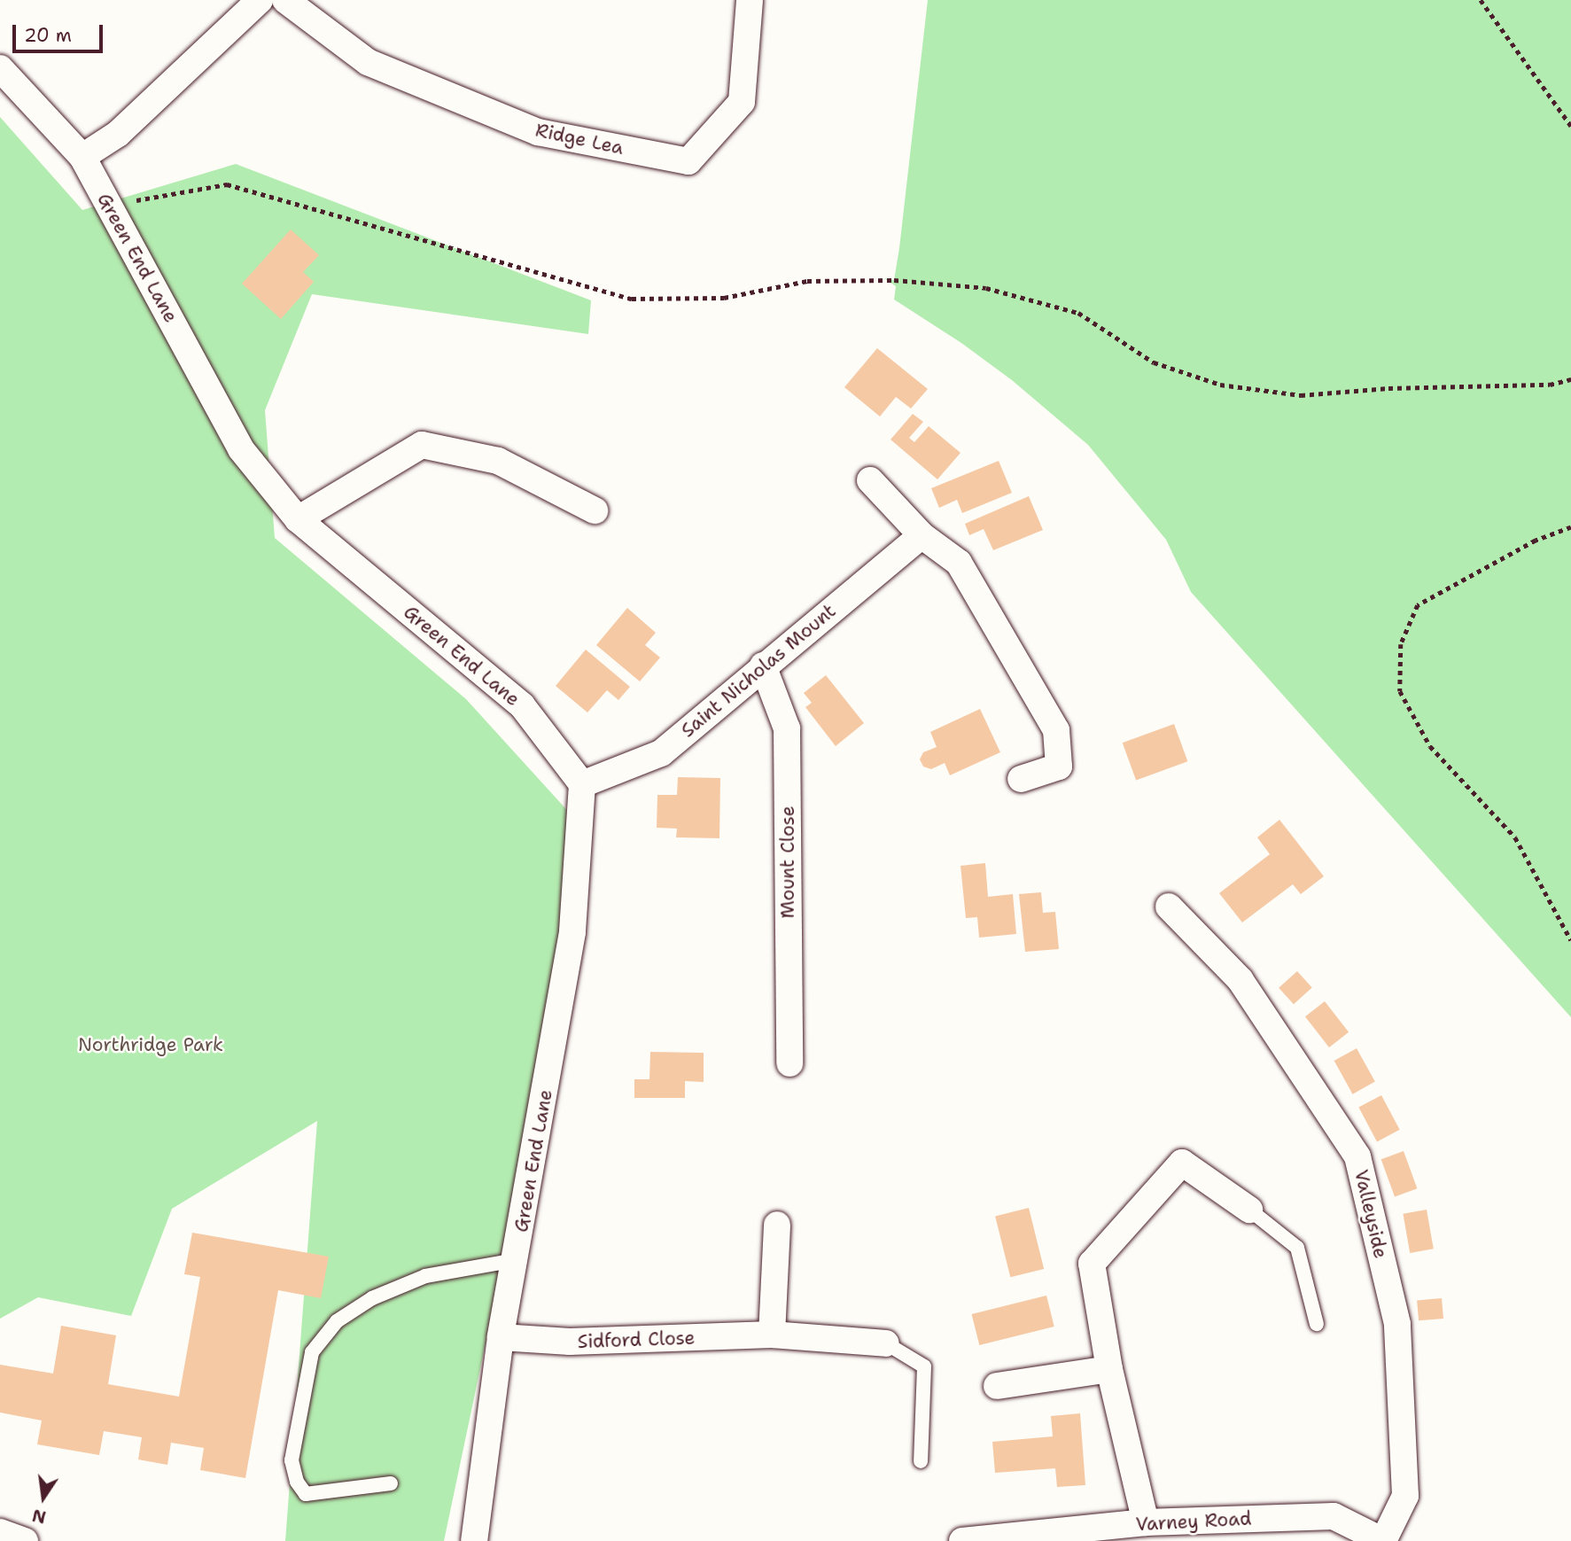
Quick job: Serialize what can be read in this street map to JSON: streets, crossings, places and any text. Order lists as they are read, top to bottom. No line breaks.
{"streets":{"street":["Ridge Lea","Green End Lane","Saint Nicholas Mount","Mount Close","Valleyside","Sidford Close","Varney Road"]},"crossings":[["Green End Lane","Saint Nicholas Mount"],["Green End Lane","Sidford Close"],["Saint Nicholas Mount","Mount Close"],["Valleyside","Varney Road"]],"parks":["Northridge Park"],"scale_bar":"20 m","north":"bottom"}
